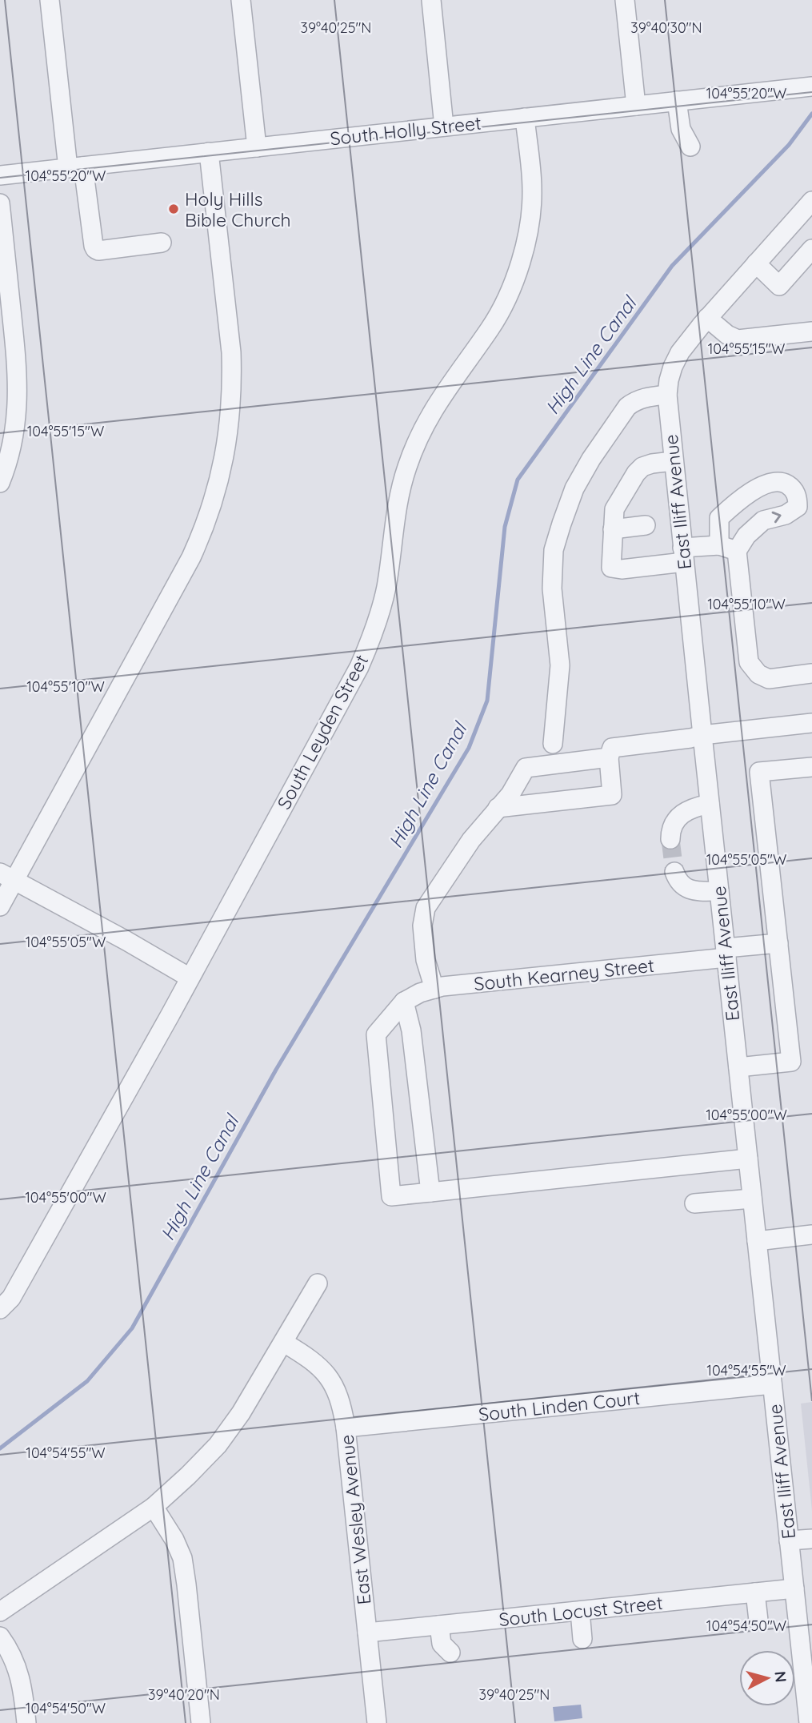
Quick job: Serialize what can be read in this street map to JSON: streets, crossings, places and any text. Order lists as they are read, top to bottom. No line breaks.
{"streets":{"street":["South Holly Street","East Iliff Avenue","South Leyden Street","South Kearney Street","South Linden Court","East Wesley Avenue","South Locust Street"]},"crossings":[["South Holly Street","South Leyden Street"],["East Iliff Avenue","South Kearney Street"],["East Iliff Avenue","South Linden Court"],["East Iliff Avenue","South Locust Street"],["South Linden Court","East Wesley Avenue"],["East Wesley Avenue","South Locust Street"]],"water":["High Line Canal"],"places":["Holy Hills Bible Church"],"north":"right","coordinates":["39°40'25\"N","39°40'30\"N","104°55'20\"W","104°55'15\"W","104°55'10\"W","104°55'05\"W","104°55'00\"W","104°54'55\"W","104°54'50\"W","39°40'20\"N"]}
